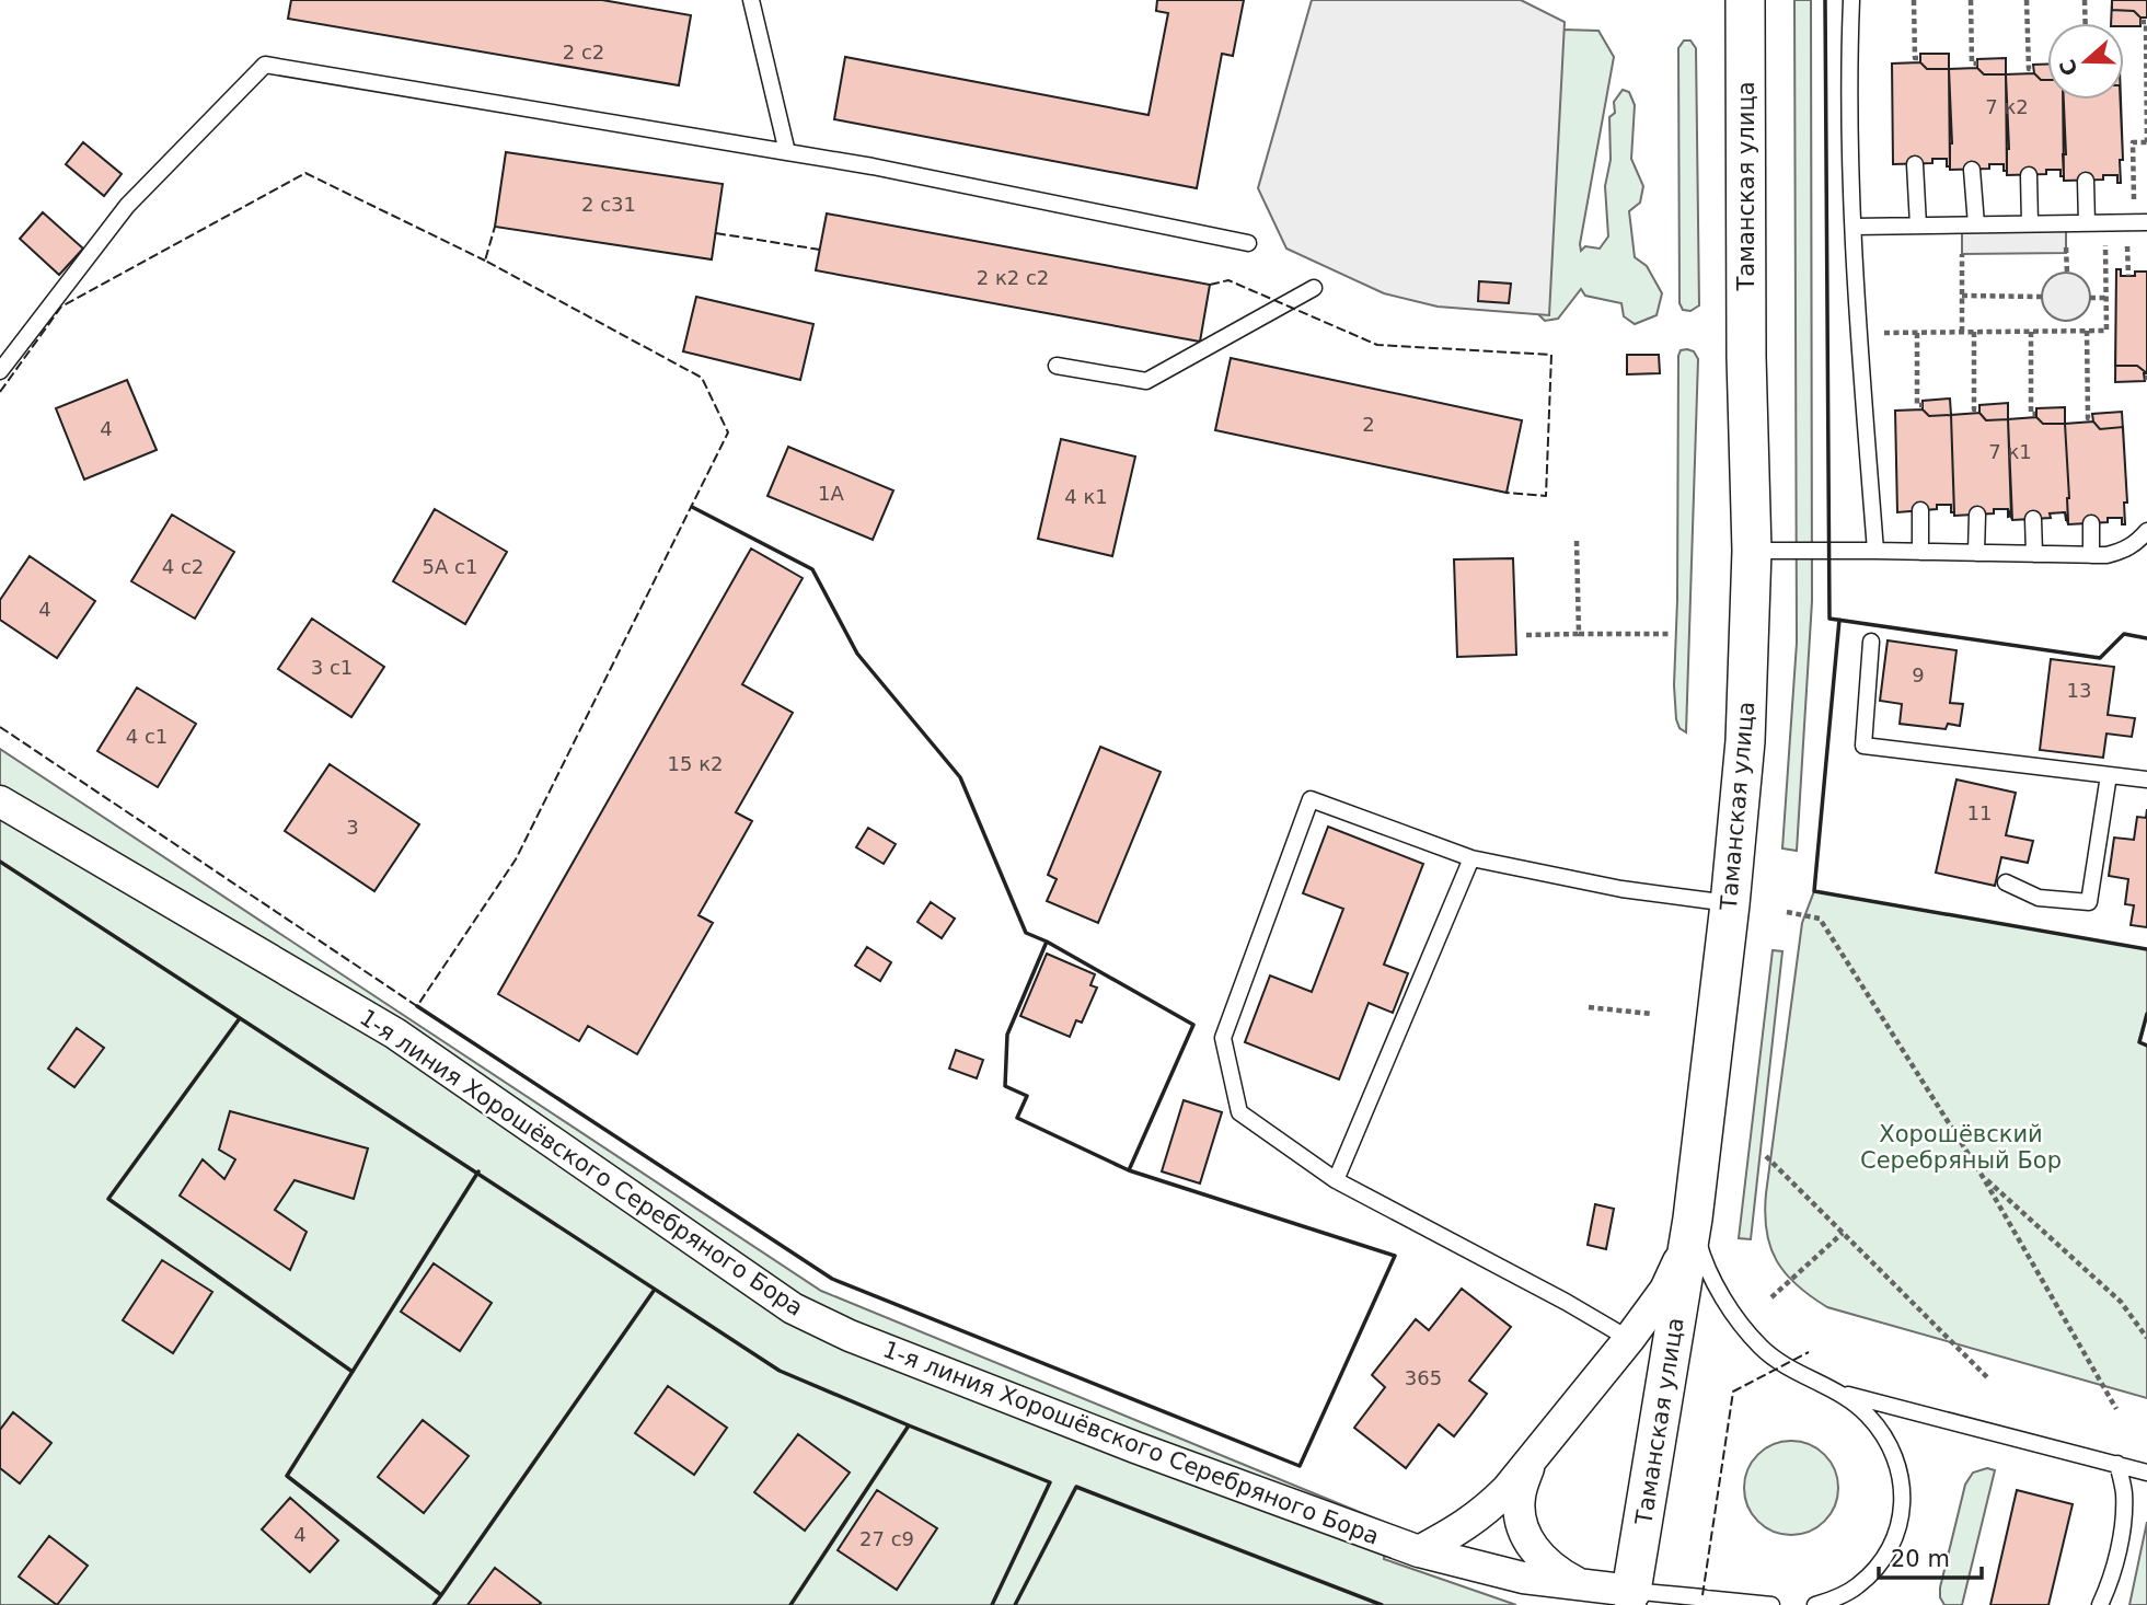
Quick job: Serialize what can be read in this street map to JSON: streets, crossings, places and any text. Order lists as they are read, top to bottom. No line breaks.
{"streets":{"street":["Таманская улица","1-я линия Хорошёвского Серебряного Бора"]},"crossings":[["Таманская улица","1-я линия Хорошёвского Серебряного Бора"]],"parks":["Хорошёвский Серебряный Бор"],"house_numbers":["2 с2","7 к2","2 с31","2 к2 с2","2","4","7 к1","1А","4 к1","4 с2","5А с1","4","3 с1","9","13","4 с1","15 к2","11","3","365","4","27 с9"],"scale_bar":"20 m","north":"left"}
